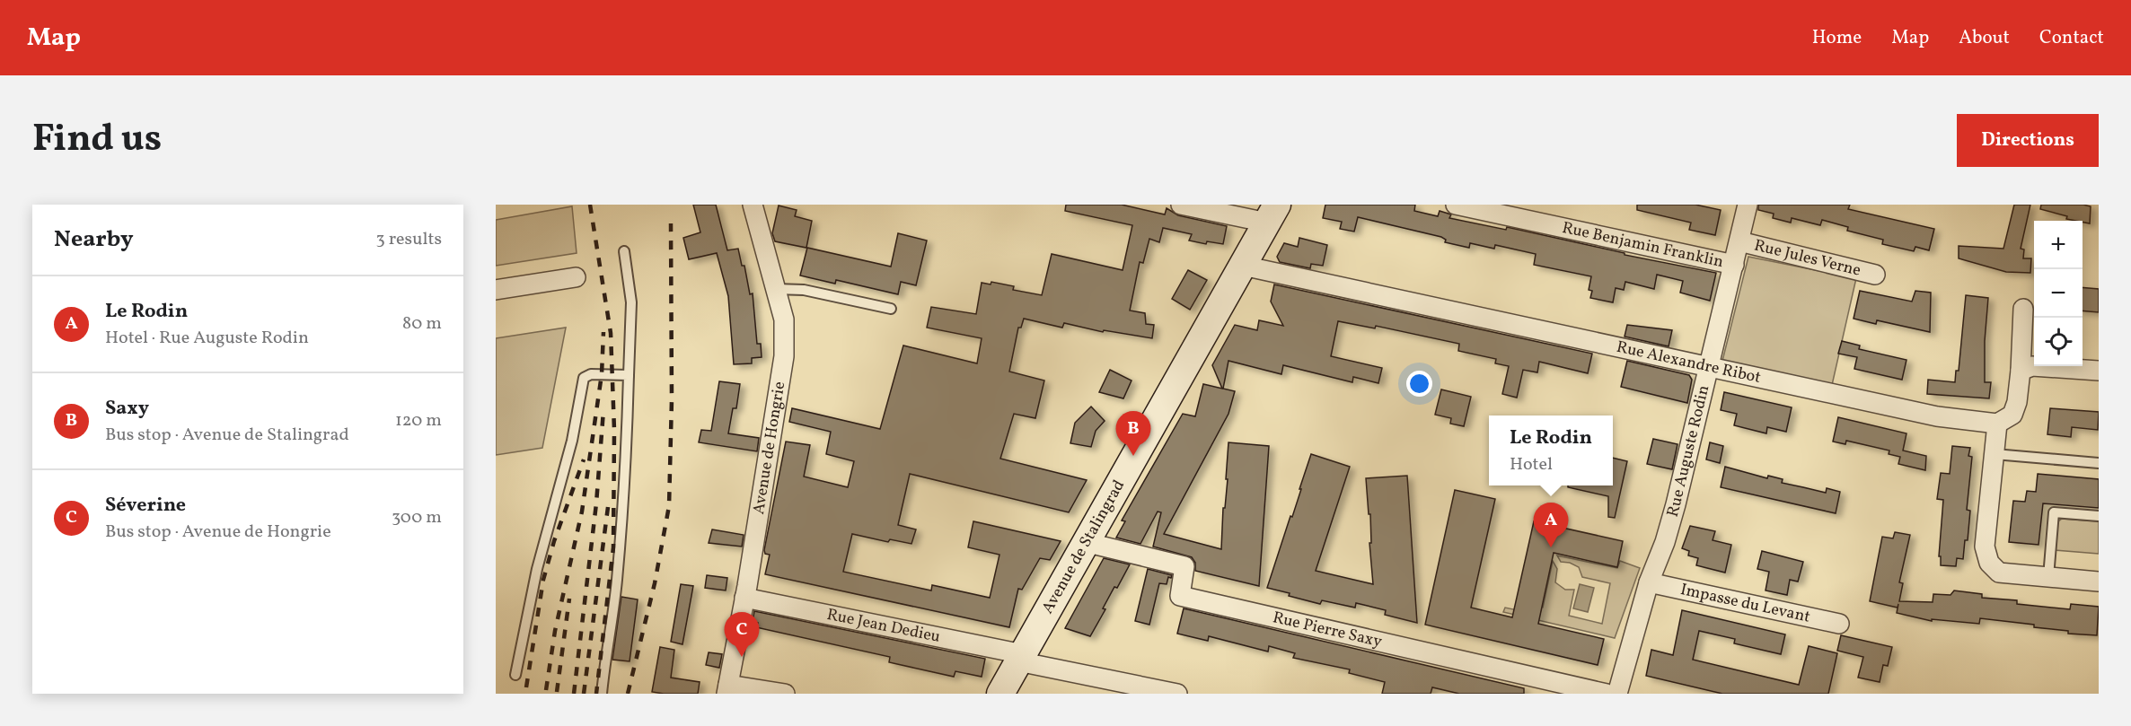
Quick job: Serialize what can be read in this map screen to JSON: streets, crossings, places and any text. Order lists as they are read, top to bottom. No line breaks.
{"streets":{"main road":["Avenue de Stalingrad"],"street":["Rue Benjamin Franklin","Rue Jules Verne","Rue Alexandre Ribot","Avenue de Hongrie","Rue Auguste Rodin","Impasse du Levant","Rue Jean Dedieu","Rue Pierre Saxy"]},"crossings":[["Rue Benjamin Franklin","Rue Auguste Rodin"],["Rue Jules Verne","Rue Auguste Rodin"],["Rue Alexandre Ribot","Rue Auguste Rodin"],["Rue Alexandre Ribot","Avenue de Stalingrad"],["Avenue de Hongrie","Rue Jean Dedieu"],["Rue Auguste Rodin","Impasse du Levant"],["Avenue de Stalingrad","Rue Jean Dedieu"],["Avenue de Stalingrad","Rue Pierre Saxy"]],"page":{"header":"Map","nav":["Home","Map","About","Contact"],"title":"Find us","buttons":"Directions","heading":["Nearby","3 results"],"map_buttons":["+","−"],"list":[{"mark":"A","name":"Le Rodin","note":"Hotel · Rue Auguste Rodin","value":"80 m"},{"mark":"B","name":"Saxy","note":"Bus stop · Avenue de Stalingrad","value":"120 m"},{"mark":"C","name":"Séverine","note":"Bus stop · Avenue de Hongrie","value":"300 m"}],"pins":["B","A","C"],"popup":["Le Rodin","Hotel"]}}
